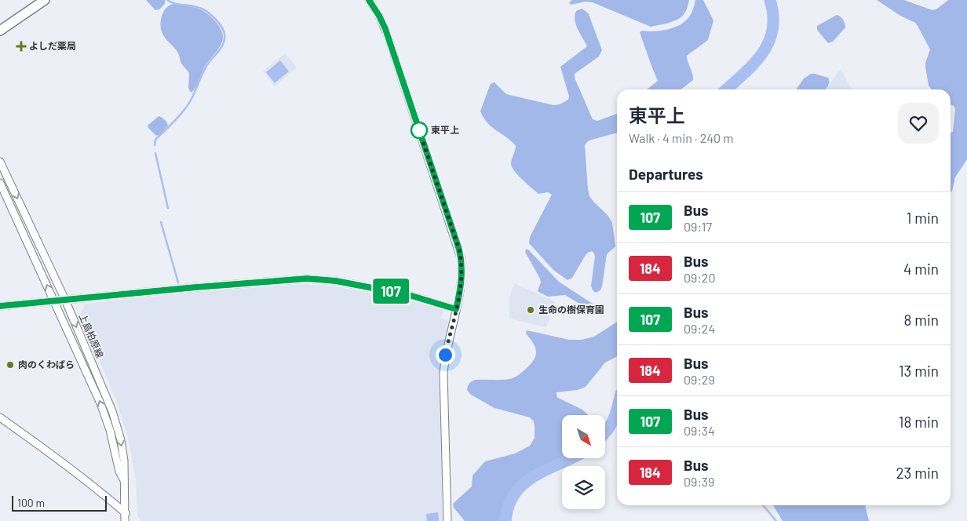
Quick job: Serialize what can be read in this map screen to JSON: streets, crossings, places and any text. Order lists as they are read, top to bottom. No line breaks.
{"streets":{"street":["上島柏原線"]},"places":{"health":["よしだ薬局"],"other":["東平上","生命の樹保育園","肉のくわばら"]},"lines":["bus line 107"],"scale_bar":"100 m","north":"bottom right","page":{"on_map":"107","heading":[["東平上","Walk · 4 min · 240 m"],"Departures"],"list":[{"mark":"107","name":"Bus","note":"09:17","value":"1 min"},{"mark":"184","name":"Bus","note":"09:20","value":"4 min"},{"mark":"107","name":"Bus","note":"09:24","value":"8 min"},{"mark":"184","name":"Bus","note":"09:29","value":"13 min"},{"mark":"107","name":"Bus","note":"09:34","value":"18 min"},{"mark":"184","name":"Bus","note":"09:39","value":"23 min"}],"scale":"100 m"}}
